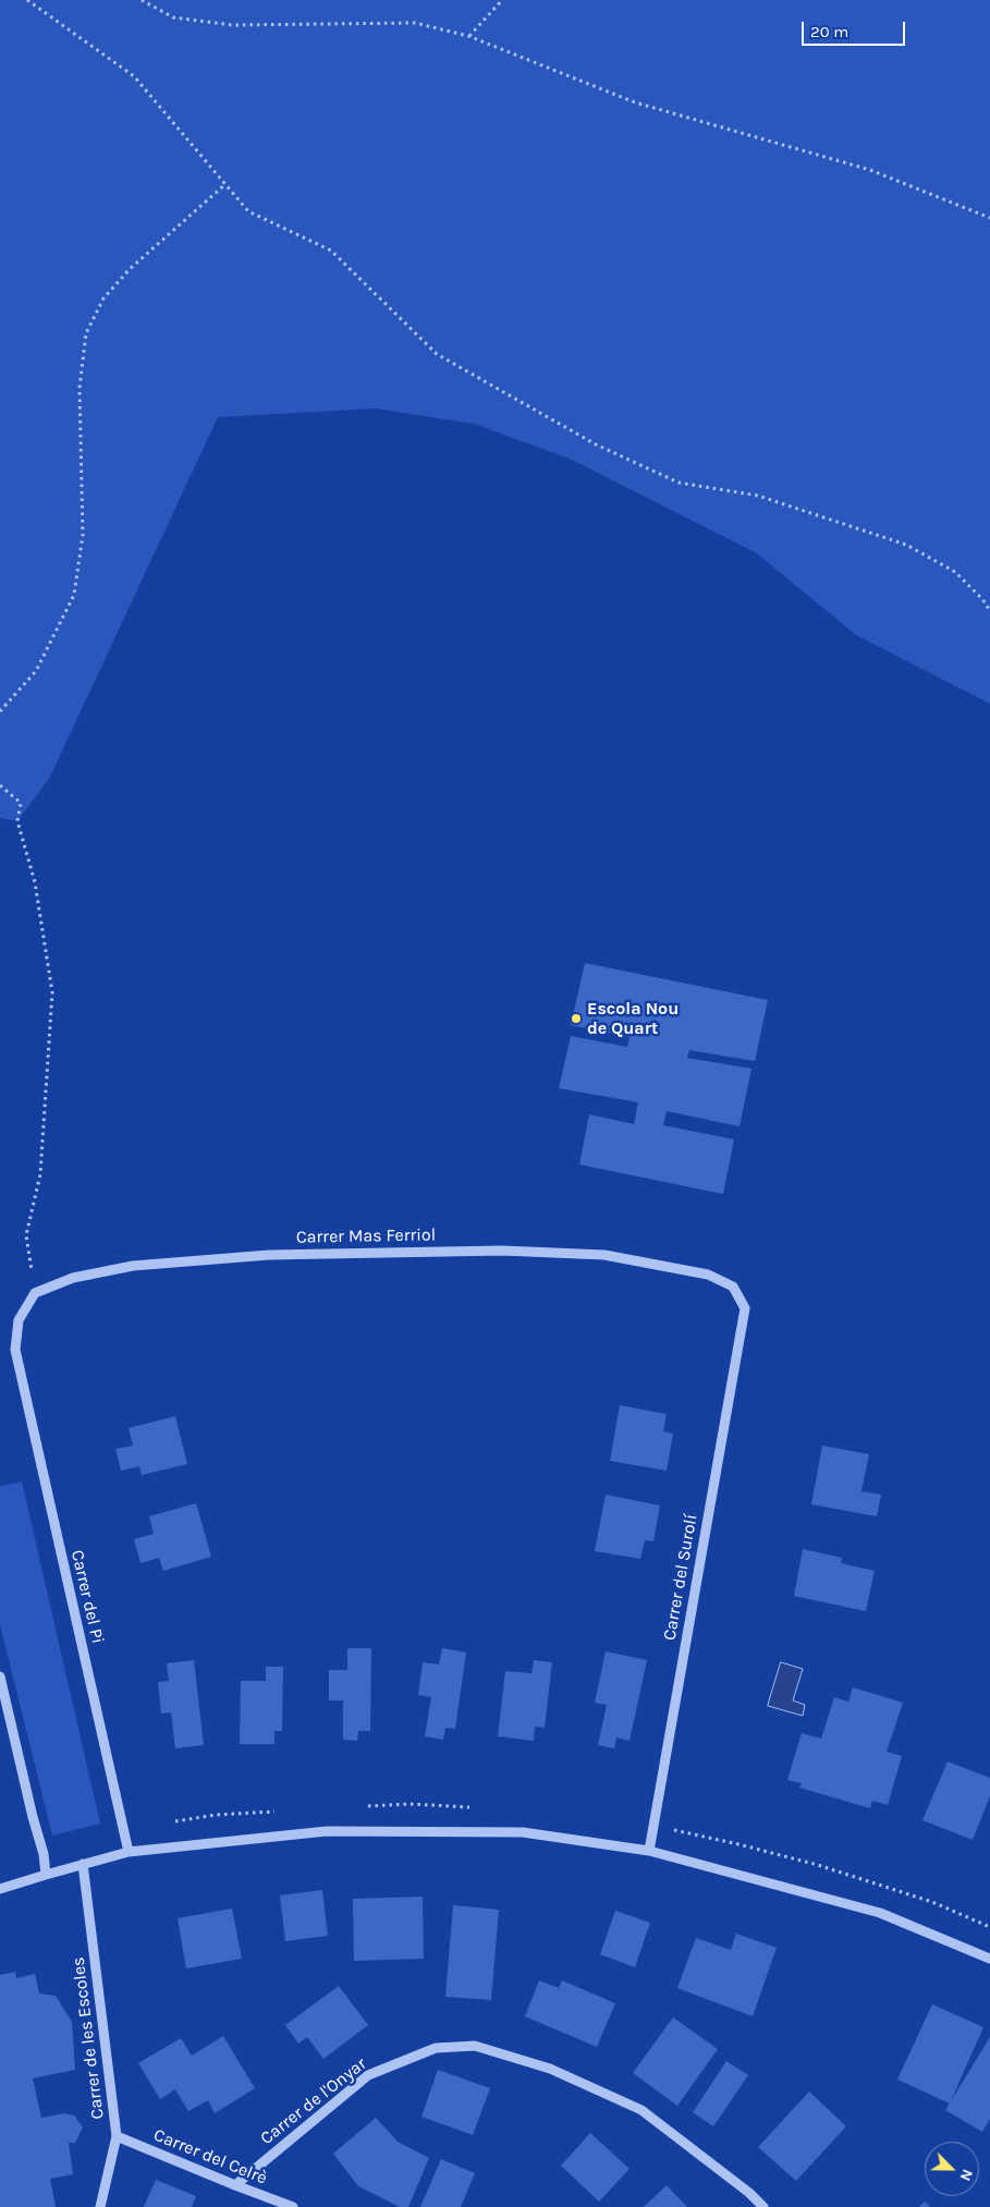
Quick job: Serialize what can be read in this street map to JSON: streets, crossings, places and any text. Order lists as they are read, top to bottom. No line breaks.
{"streets":{"street":["Carrer Mas Ferriol","Carrer del Surolí","Carrer del Pi","Carrer de les Escoles","Carrer de l'Onyar","Carrer del Celrè"]},"crossings":[["Carrer Mas Ferriol","Carrer del Surolí"],["Carrer Mas Ferriol","Carrer del Pi"],["Carrer de les Escoles","Carrer del Celrè"],["Carrer de l'Onyar","Carrer del Celrè"]],"places":["Escola Nou de Quart"],"scale_bar":"20 m","north":"bottom right"}
